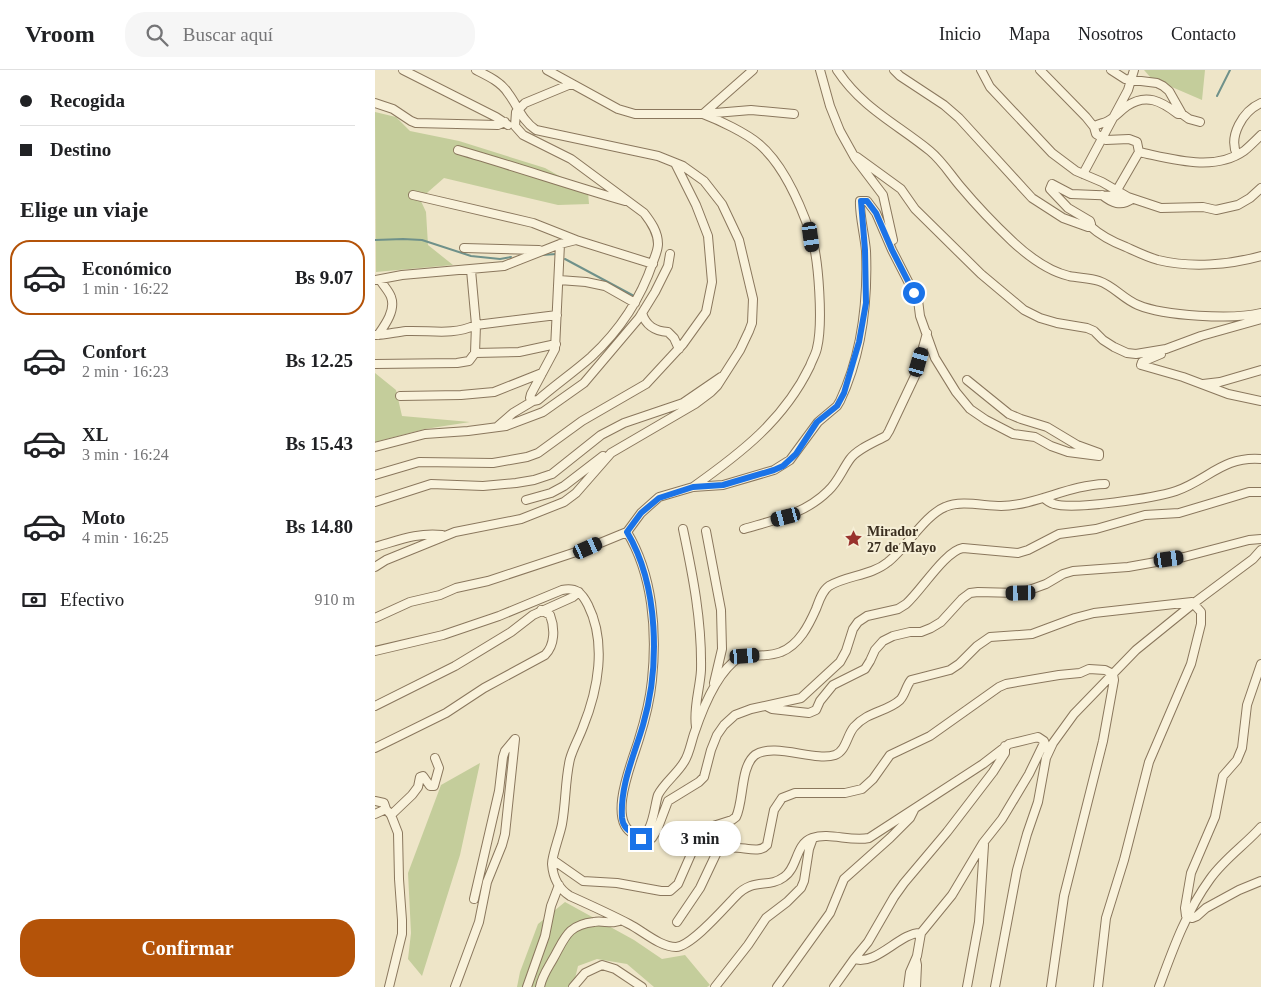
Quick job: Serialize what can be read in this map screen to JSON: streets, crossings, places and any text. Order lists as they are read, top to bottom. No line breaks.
{"places":{"place":["Mirador 27 de Mayo"]},"page":{"header":"Vroom","search":"Buscar aquí","nav":["Inicio","Mapa","Nosotros","Contacto"],"banner":["Recogida","Destino"],"heading":"Elige un viaje","list":[{"name":"Económico","note":"1 min · 16:22","value":"Bs 9.07"},{"name":"Confort","note":"2 min · 16:23","value":"Bs 12.25"},{"name":"XL","note":"3 min · 16:24","value":"Bs 15.43"},{"name":"Moto","note":"4 min · 16:25","value":"Bs 14.80"}],"pay":["Efectivo","910 m"],"bubble":"3 min","buttons":"Confirmar"}}
